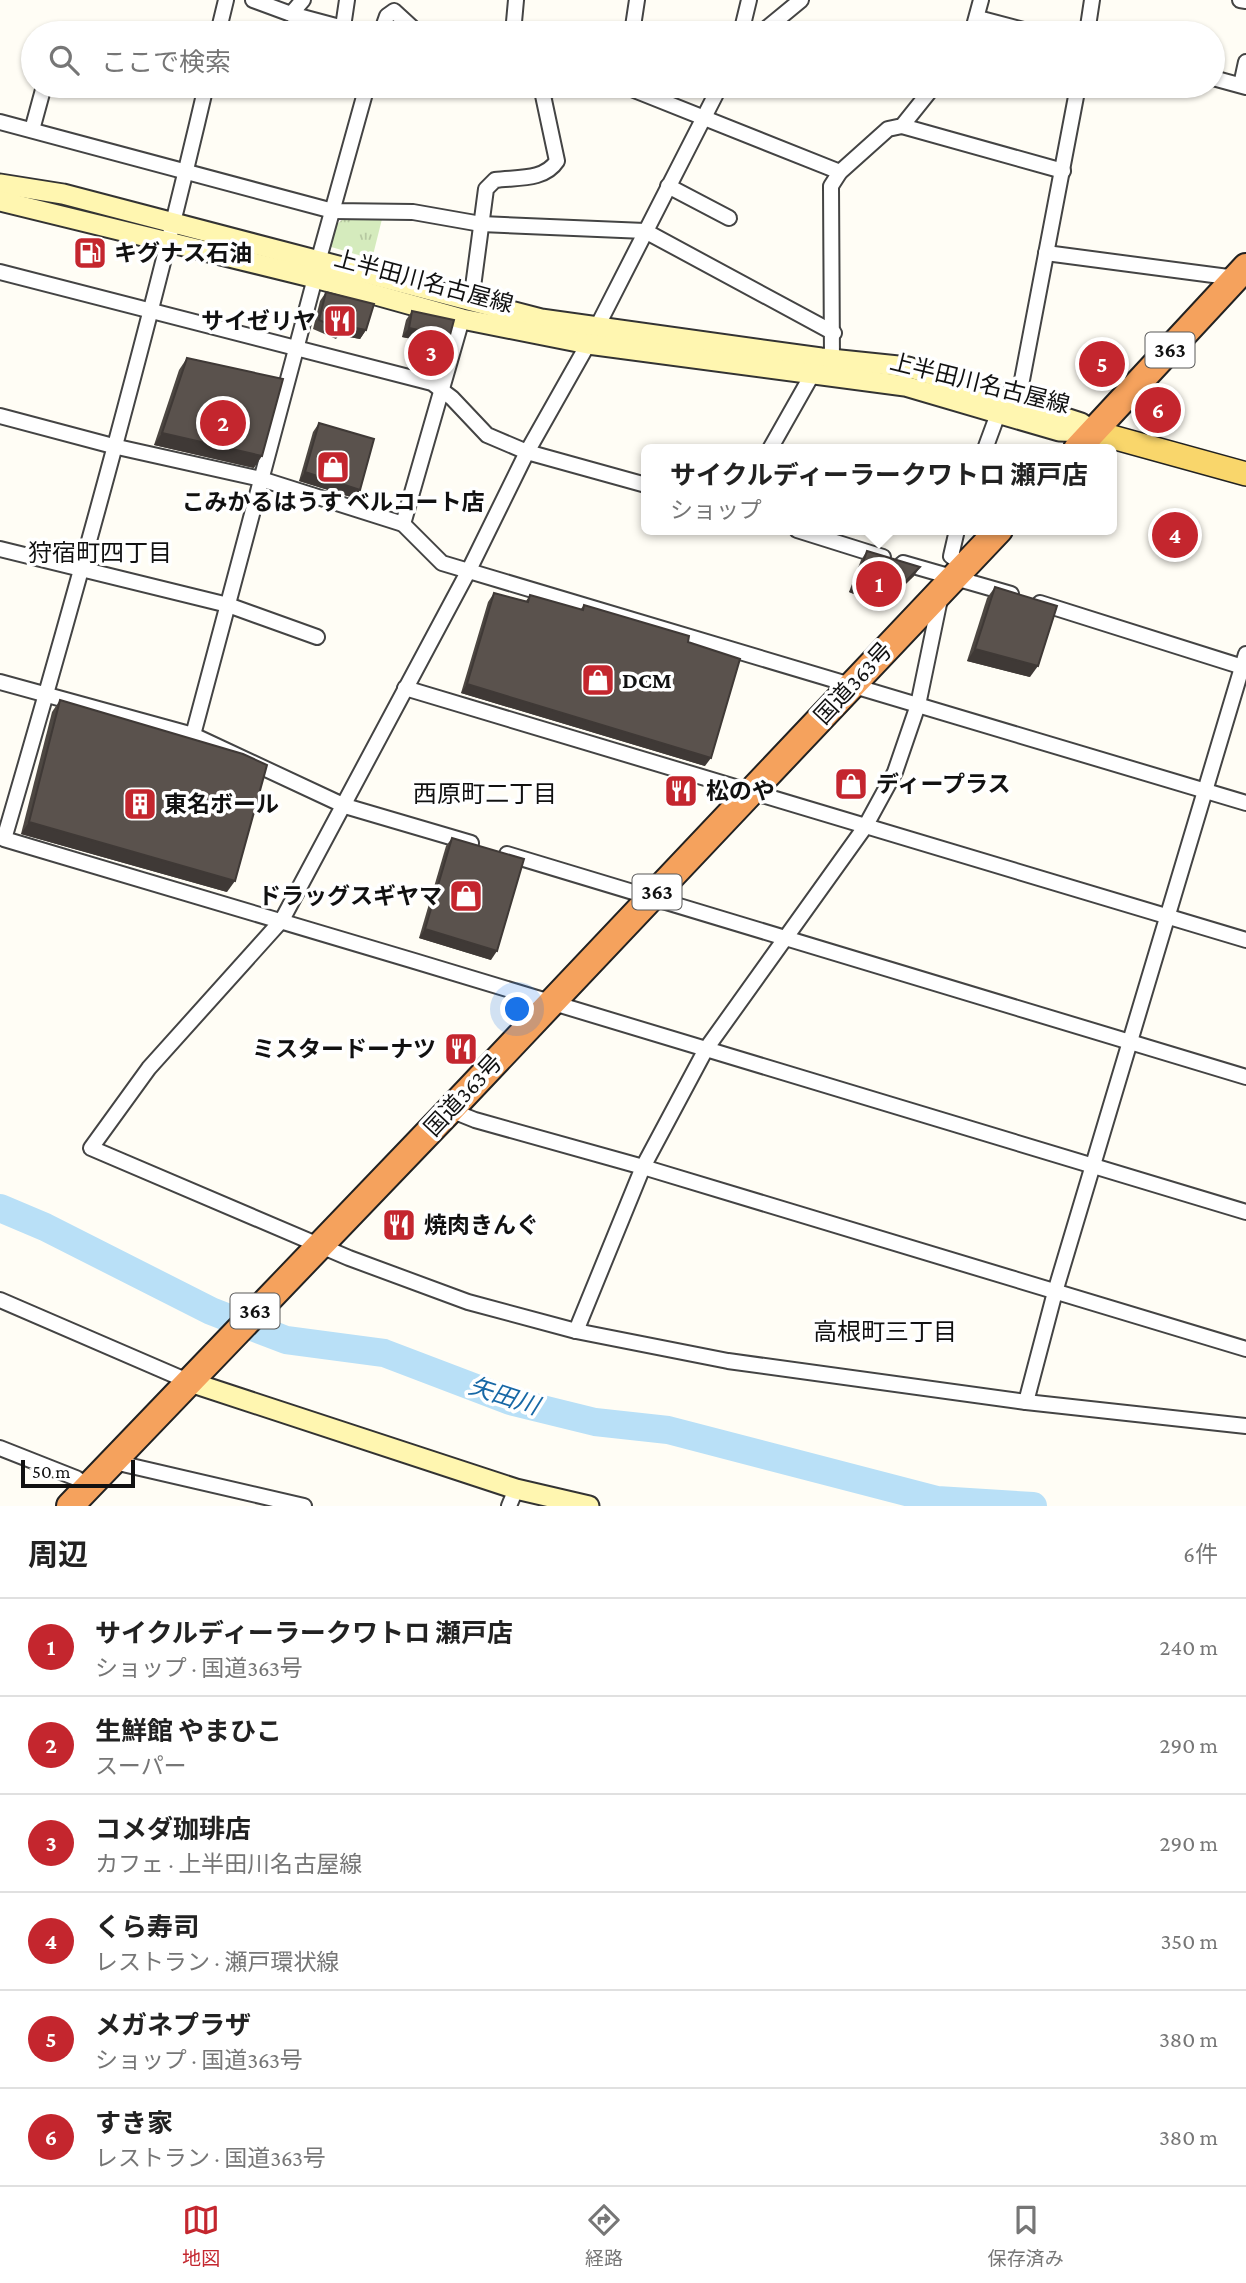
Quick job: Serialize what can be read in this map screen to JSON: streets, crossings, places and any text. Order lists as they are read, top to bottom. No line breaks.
{"streets":{"highway":["363","国道363号"],"main road":["上半田川名古屋線"]},"crossings":[["上半田川名古屋線","363"]],"districts":["狩宿町四丁目","西原町二丁目","高根町三丁目"],"water":["矢田川"],"places":{"fuel station":["キグナス石油"],"restaurant":["サイゼリヤ","松のや","ミスタードーナツ","焼肉きんぐ"],"shop":["こみかるはうす ベルコート店","DCM","ディープラス","ドラッグスギヤマ"],"building":["東名ボール"]},"scale_bar":"50 m","page":{"search":"ここで検索","pins":["3","5","6","2","4","1"],"popup":["サイクルディーラークワトロ 瀬戸店","ショップ"],"scale":"50 m","heading":["周辺","6件"],"list":[{"mark":"1","name":"サイクルディーラークワトロ 瀬戸店","note":"ショップ · 国道363号","value":"240 m"},{"mark":"2","name":"生鮮館 やまひこ","note":"スーパー","value":"290 m"},{"mark":"3","name":"コメダ珈琲店","note":"カフェ · 上半田川名古屋線","value":"290 m"},{"mark":"4","name":"くら寿司","note":"レストラン · 瀬戸環状線","value":"350 m"},{"mark":"5","name":"メガネプラザ","note":"ショップ · 国道363号","value":"380 m"},{"mark":"6","name":"すき家","note":"レストラン · 国道363号","value":"380 m"}],"nav":["地図","経路","保存済み"]}}
